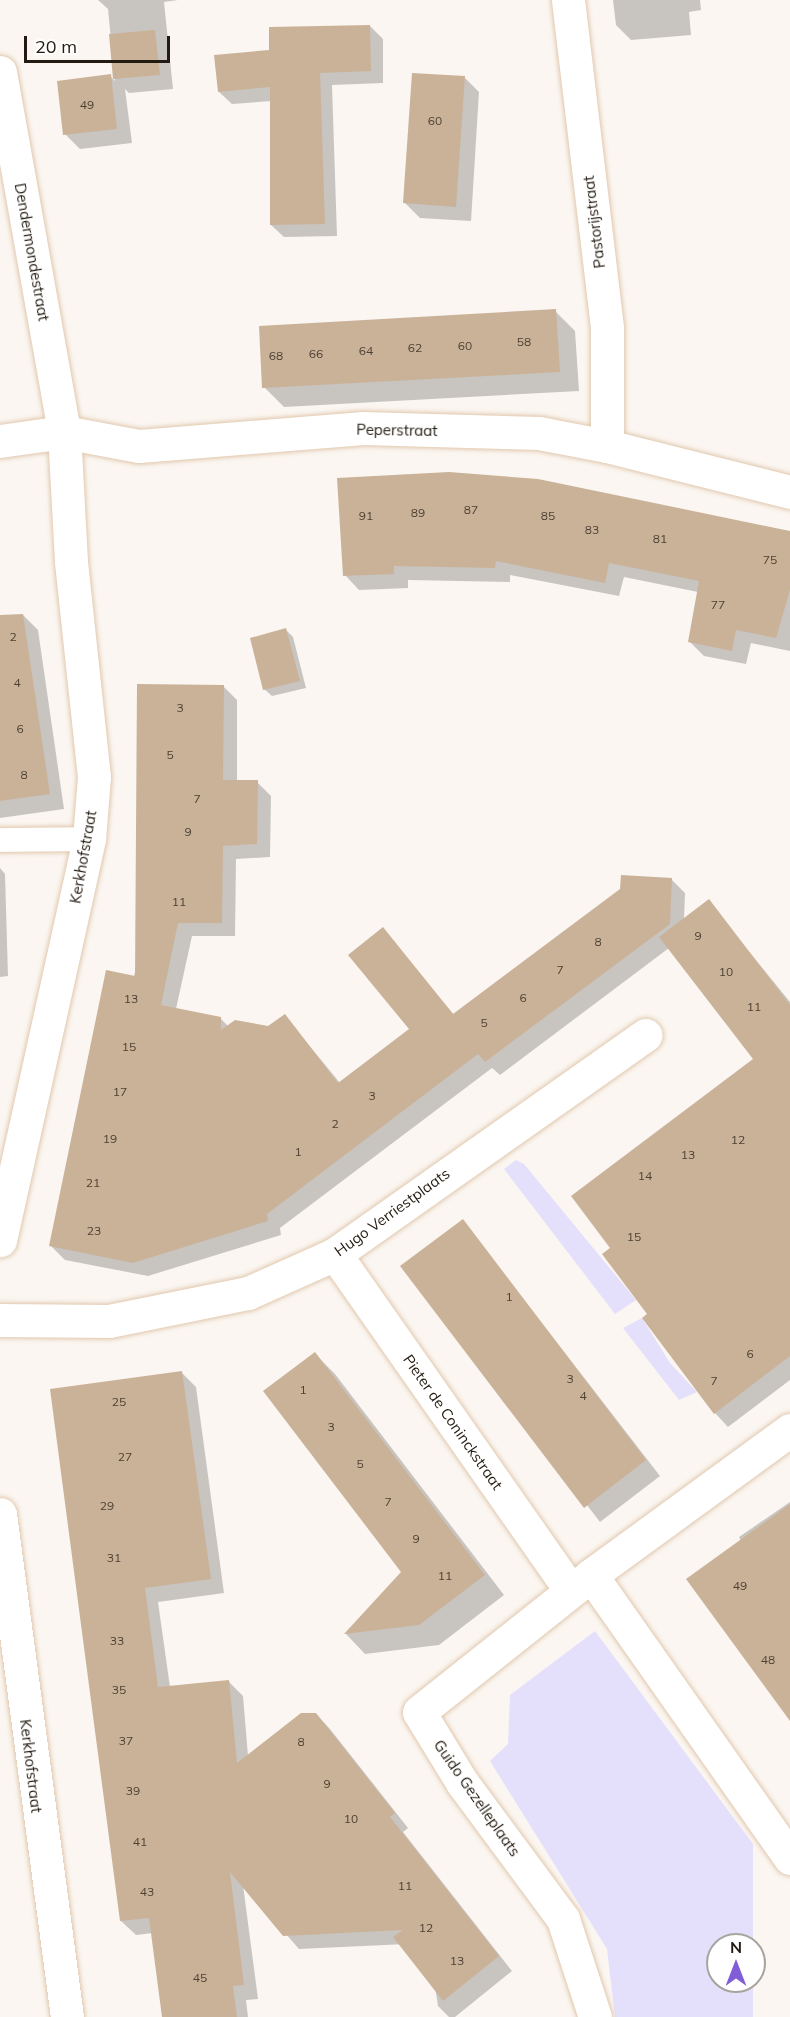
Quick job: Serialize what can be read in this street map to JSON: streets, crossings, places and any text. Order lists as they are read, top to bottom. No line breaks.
{"streets":{"street":["Pastorijstraat","Dendermondestraat","Peperstraat","Kerkhofstraat","Hugo Verriestplaats","Pieter de Coninckstraat","Guido Gezelleplaats"]},"crossings":[["Pastorijstraat","Peperstraat"],["Dendermondestraat","Peperstraat"],["Dendermondestraat","Kerkhofstraat"],["Peperstraat","Kerkhofstraat"],["Hugo Verriestplaats","Pieter de Coninckstraat"],["Pieter de Coninckstraat","Guido Gezelleplaats"]],"house_numbers":["49","60","58","60","62","64","66","68","87","89","91","85","83","81","75","77","2","4","3","6","5","8","7","9","11","9","8","7","10","6","13","11","5","15","17","3","2","19","12","1","13","14","21","23","15","1","6","3","7","1","4","25","3","27","5","7","29","9","31","11","49","33","48","35","37","8","9","39","10","41","11","43","12","13","45"],"scale_bar":"20 m","north":"top"}
